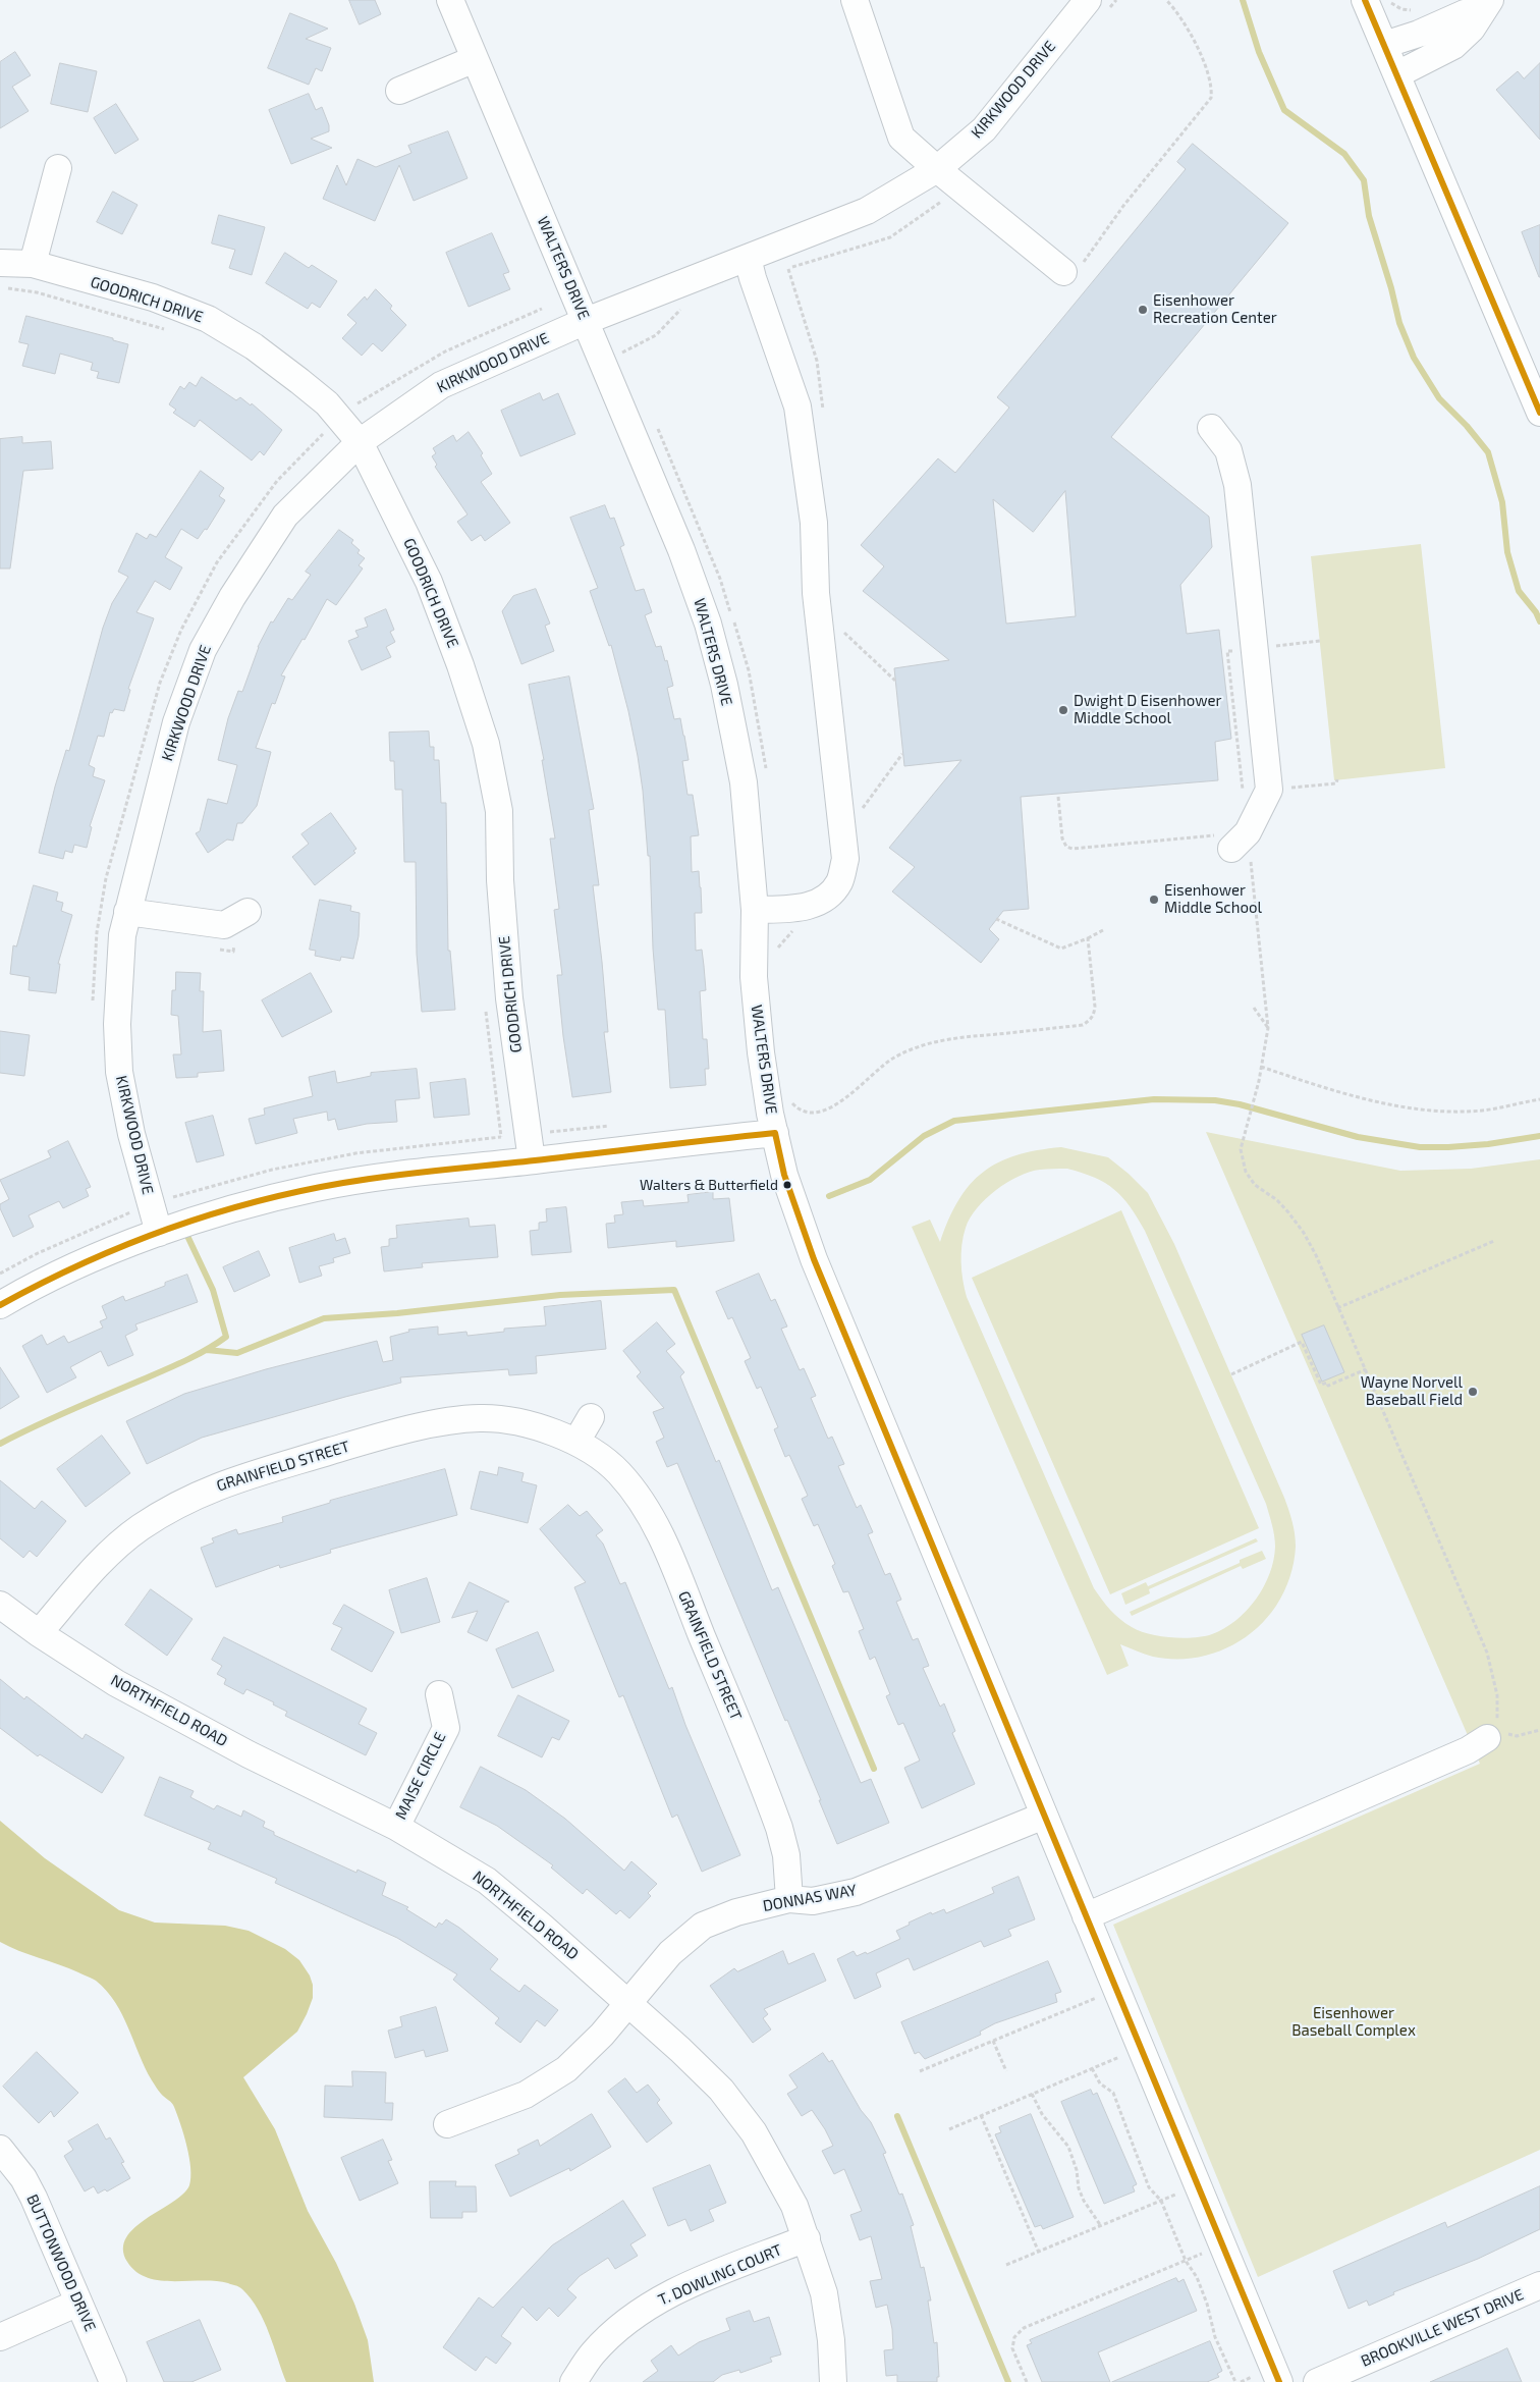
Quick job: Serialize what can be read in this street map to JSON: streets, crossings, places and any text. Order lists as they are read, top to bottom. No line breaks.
{"streets":{"street":["KIRKWOOD DRIVE","WALTERS DRIVE","GOODRICH DRIVE","GRAINFIELD STREET","NORTHFIELD ROAD","MAISE CIRCLE","DONNAS WAY","BUTTONWOOD DRIVE","T. DOWLING COURT","BROOKVILLE WEST DRIVE"]},"crossings":[["KIRKWOOD DRIVE","WALTERS DRIVE"],["KIRKWOOD DRIVE","GOODRICH DRIVE"],["WALTERS DRIVE","DONNAS WAY"],["GRAINFIELD STREET","NORTHFIELD ROAD"],["GRAINFIELD STREET","DONNAS WAY"],["NORTHFIELD ROAD","MAISE CIRCLE"],["NORTHFIELD ROAD","DONNAS WAY"],["NORTHFIELD ROAD","T. DOWLING COURT"]],"parks":["Eisenhower Baseball Complex"],"places":["Eisenhower Recreation Center","Dwight D Eisenhower Middle School","Eisenhower Middle School","Walters & Butterfield","Wayne Norvell Baseball Field"]}
